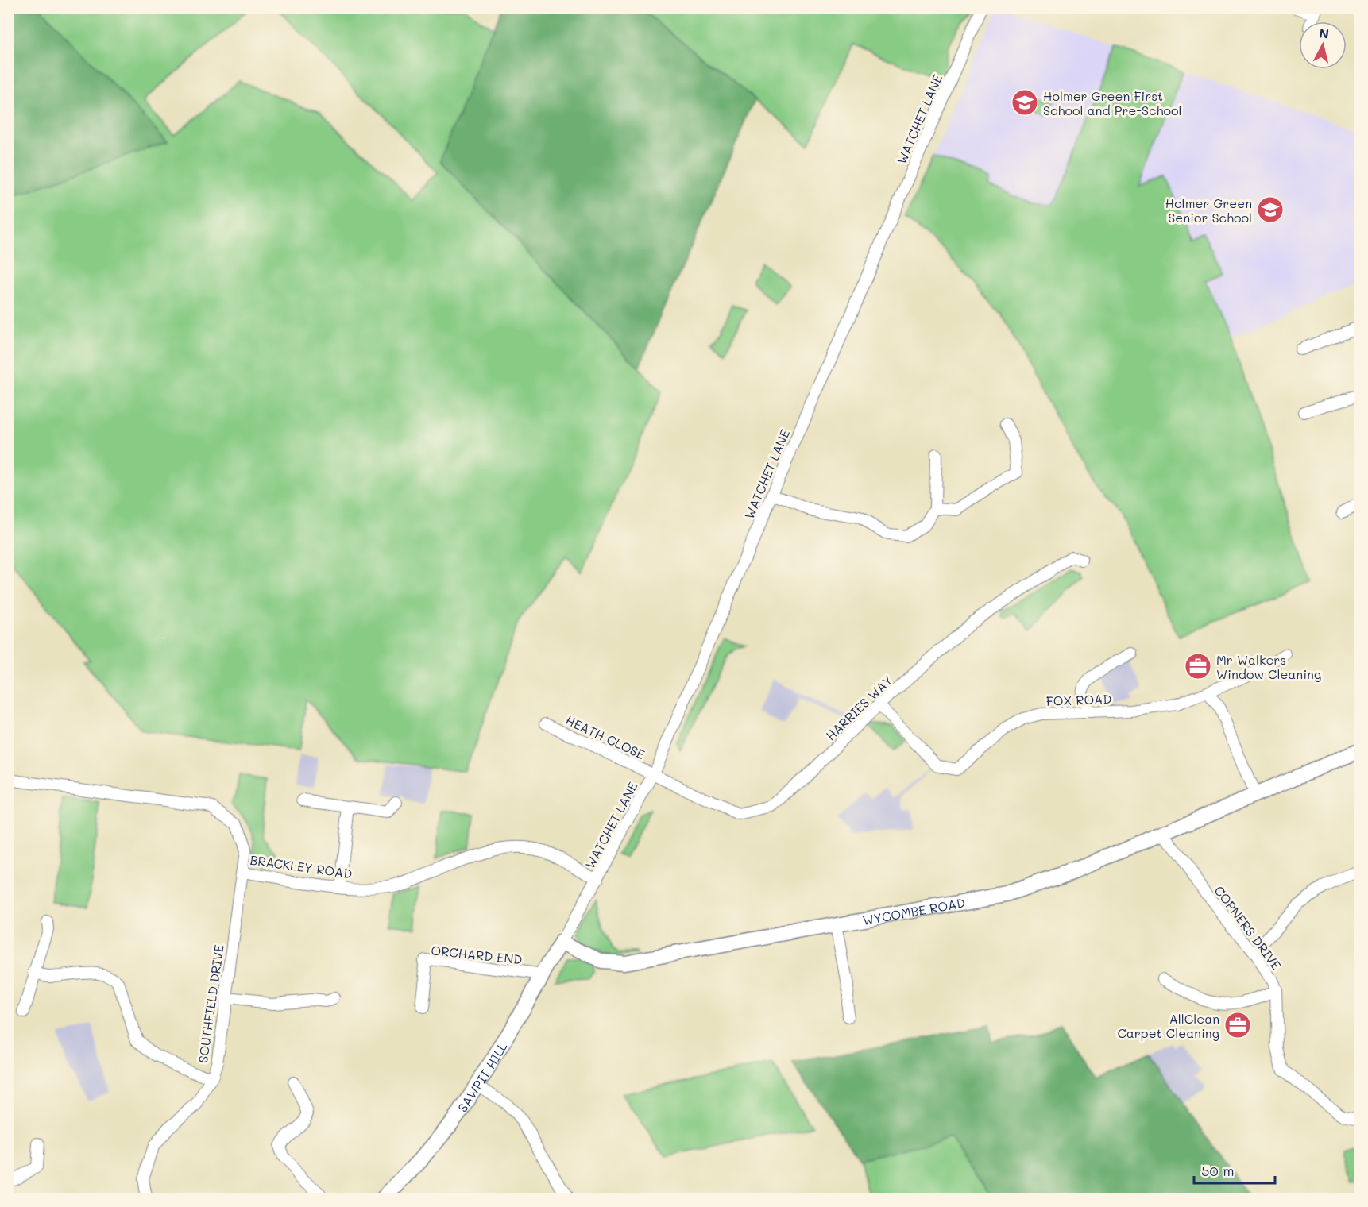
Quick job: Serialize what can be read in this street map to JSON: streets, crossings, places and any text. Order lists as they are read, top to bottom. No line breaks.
{"streets":{"street":["WATCHET LANE","FOX ROAD","HARRIES WAY","HEATH CLOSE","BRACKLEY ROAD","WYCOMBE ROAD","COPNERS DRIVE","ORCHARD END","SOUTHFIELD DRIVE","SAWPIT HILL"]},"crossings":[["WATCHET LANE","HARRIES WAY"],["WATCHET LANE","HEATH CLOSE"],["WATCHET LANE","BRACKLEY ROAD"],["WATCHET LANE","WYCOMBE ROAD"],["WATCHET LANE","SAWPIT HILL"],["FOX ROAD","HARRIES WAY"],["HARRIES WAY","HEATH CLOSE"],["BRACKLEY ROAD","SOUTHFIELD DRIVE"],["WYCOMBE ROAD","COPNERS DRIVE"],["WYCOMBE ROAD","SAWPIT HILL"],["ORCHARD END","SAWPIT HILL"]],"places":{"school or university":["Holmer Green First School and Pre-School","Holmer Green Senior School"],"office":["Mr Walkers Window Cleaning","AllClean Carpet Cleaning"]},"scale_bar":"50 m","north":"top"}
